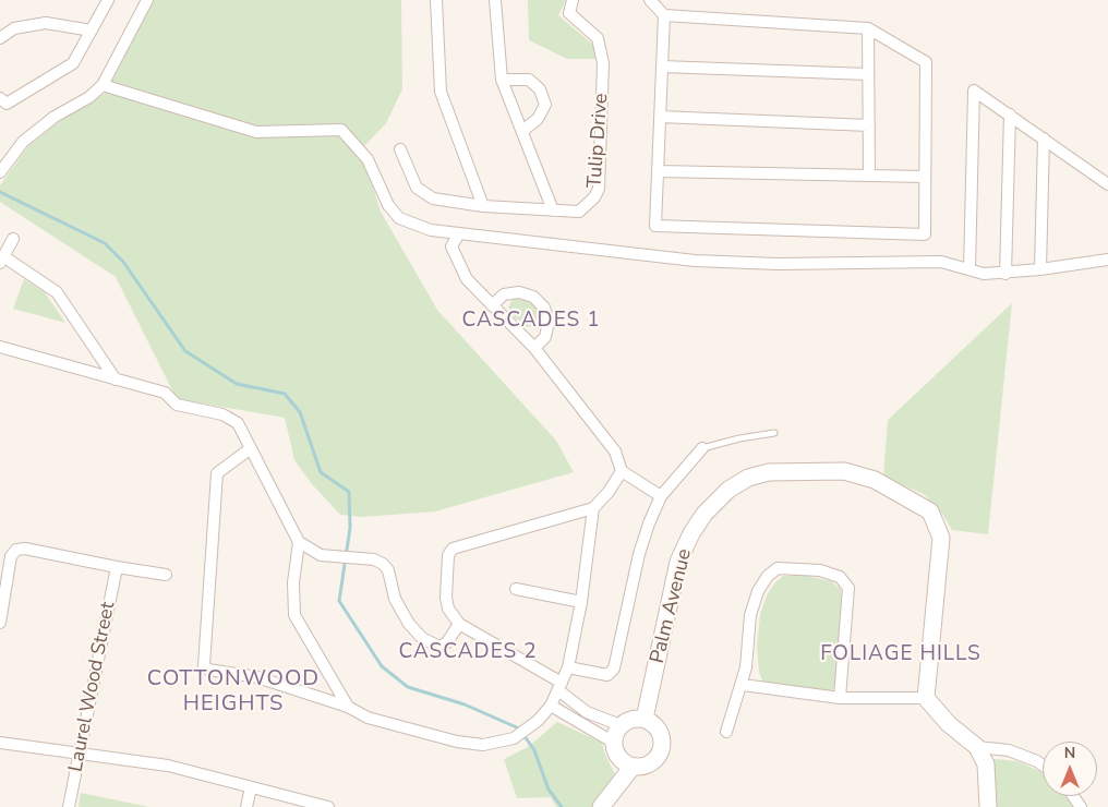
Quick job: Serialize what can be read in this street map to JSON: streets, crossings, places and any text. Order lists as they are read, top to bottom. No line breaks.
{"streets":{"street":["Tulip Drive","Palm Avenue","Laurel Wood Street"]},"districts":["CASCADES 1","CASCADES 2","FOLIAGE HILLS","COTTONWOOD HEIGHTS"],"north":"top"}
